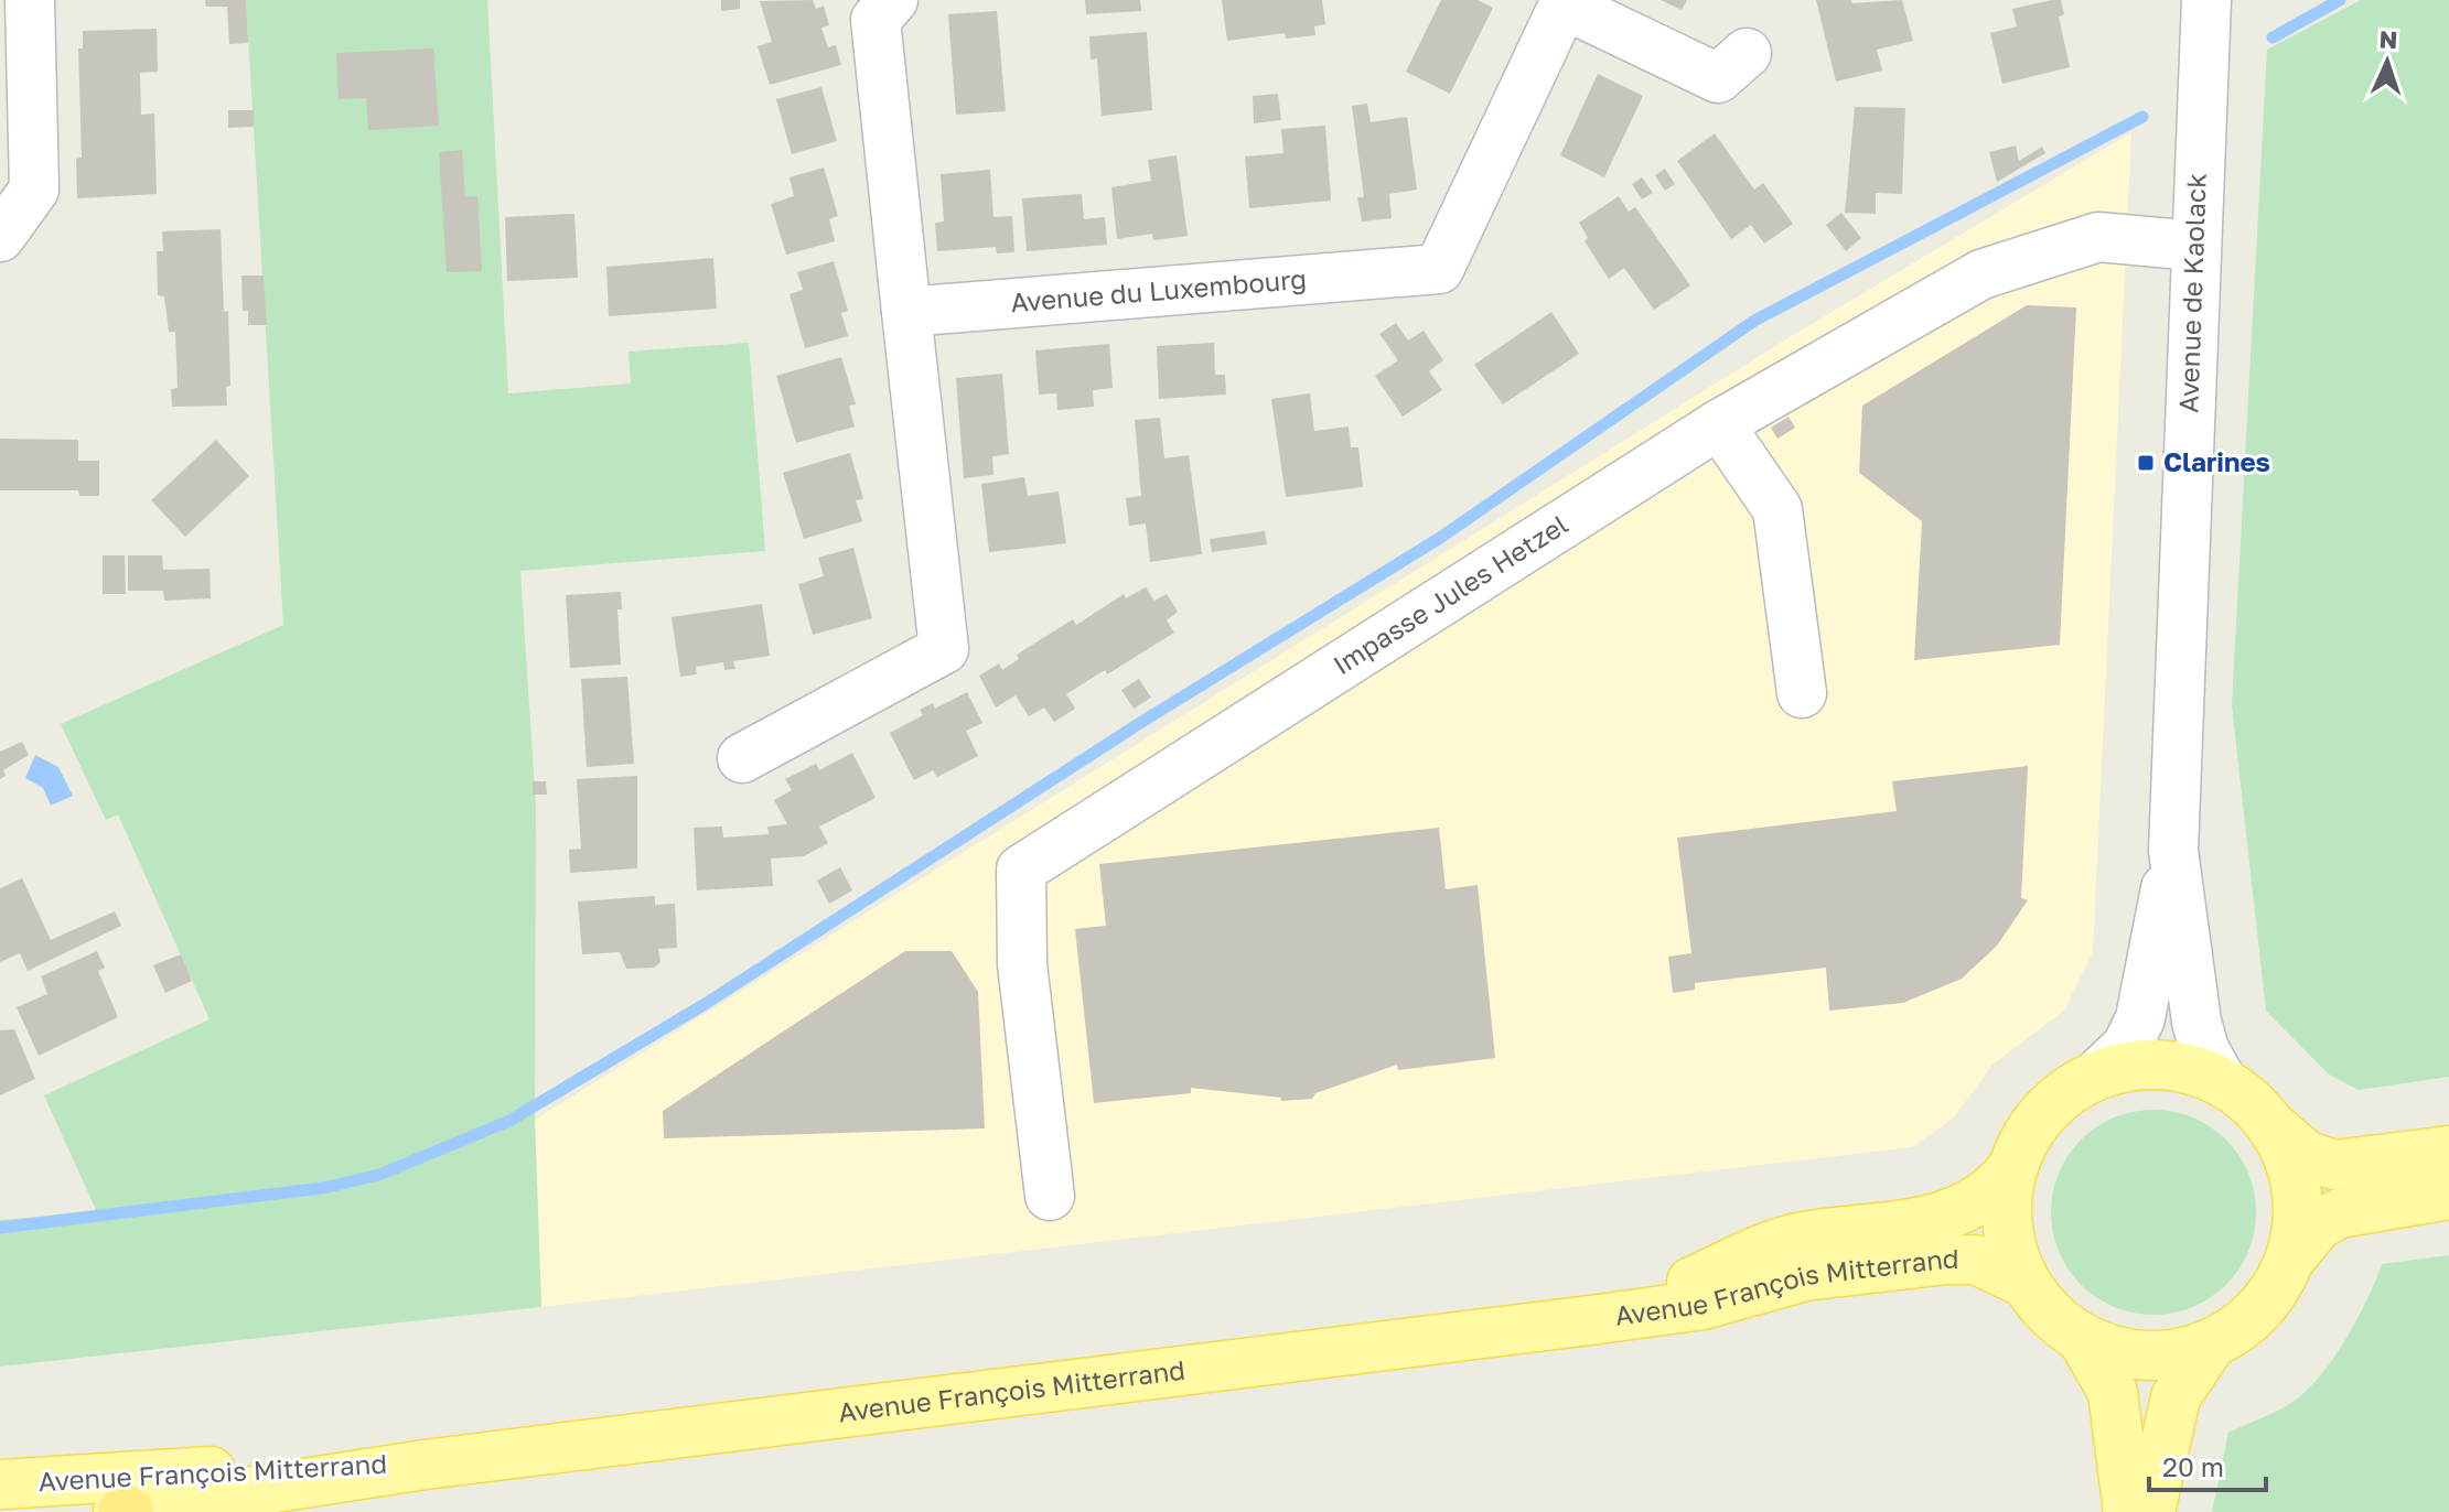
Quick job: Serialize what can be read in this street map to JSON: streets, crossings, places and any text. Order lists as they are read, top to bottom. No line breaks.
{"streets":{"main road":["Avenue François Mitterrand"],"street":["Avenue du Luxembourg","Avenue de Kaolack","Impasse Jules Hetzel"]},"crossings":[["Avenue de Kaolack","Impasse Jules Hetzel"],["Avenue de Kaolack","Avenue François Mitterrand"]],"places":{"transit":["Clarines"]},"scale_bar":"20 m","north":"top"}
